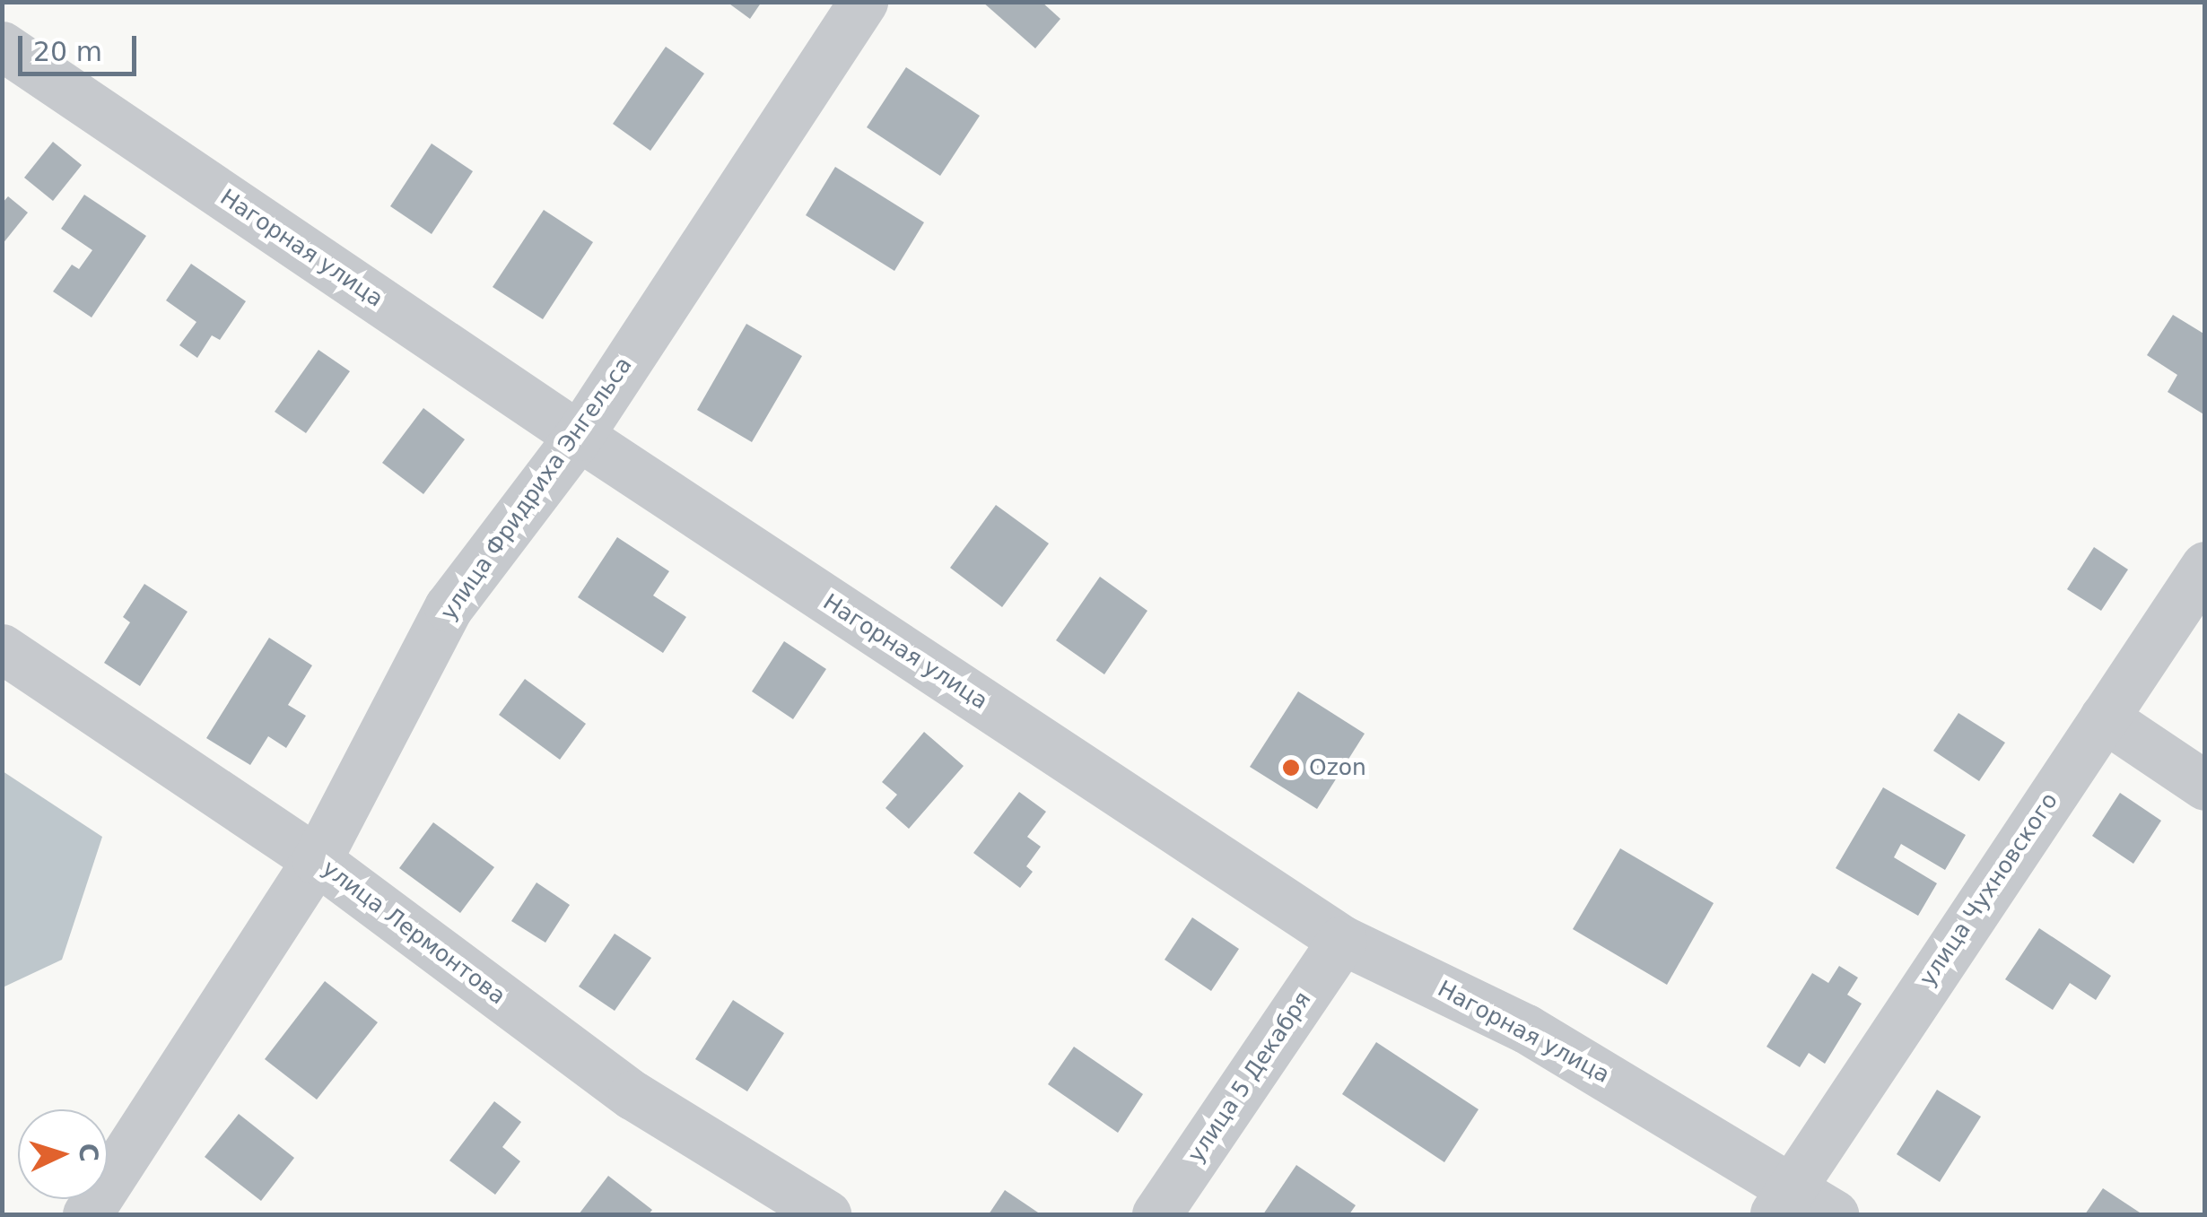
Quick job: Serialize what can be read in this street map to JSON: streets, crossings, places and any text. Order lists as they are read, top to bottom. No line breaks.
{"streets":{"street":["Нагорная улица","улица Фридриха Энгельса","улица Чухновского","улица Лермонтова","улица 5 Декабря"]},"crossings":[["Нагорная улица","улица Фридриха Энгельса"],["Нагорная улица","улица Чухновского"],["Нагорная улица","улица 5 Декабря"],["улица Фридриха Энгельса","улица Лермонтова"]],"places":["Ozon"],"scale_bar":"20 m","north":"right"}
